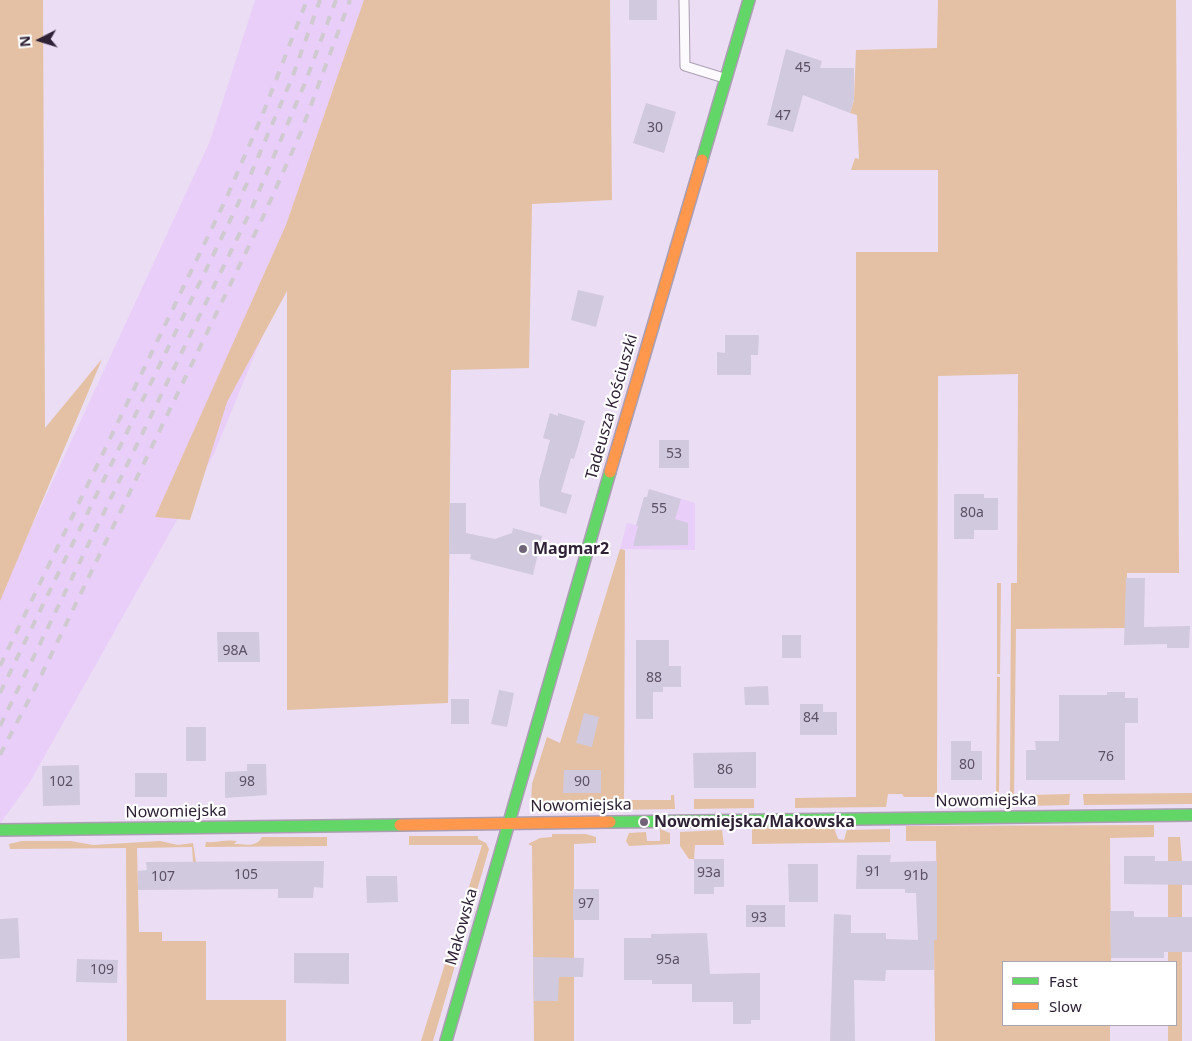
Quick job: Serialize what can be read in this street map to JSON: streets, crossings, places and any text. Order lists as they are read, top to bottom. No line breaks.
{"streets":{"street":["Tadeusza Kościuszki","Nowomiejska","Makowska"]},"crossings":[["Tadeusza Kościuszki","Nowomiejska"],["Tadeusza Kościuszki","Makowska"],["Nowomiejska","Makowska"]],"places":["Magmar2","Nowomiejska/Makowska"],"house_numbers":["45","47","30","53","55","80a","98A","88","84","76","80","86","102","98","90","91","93a","105","91b","107","97","93","95a","109"],"legend":["Fast","Slow"],"north":"left"}
